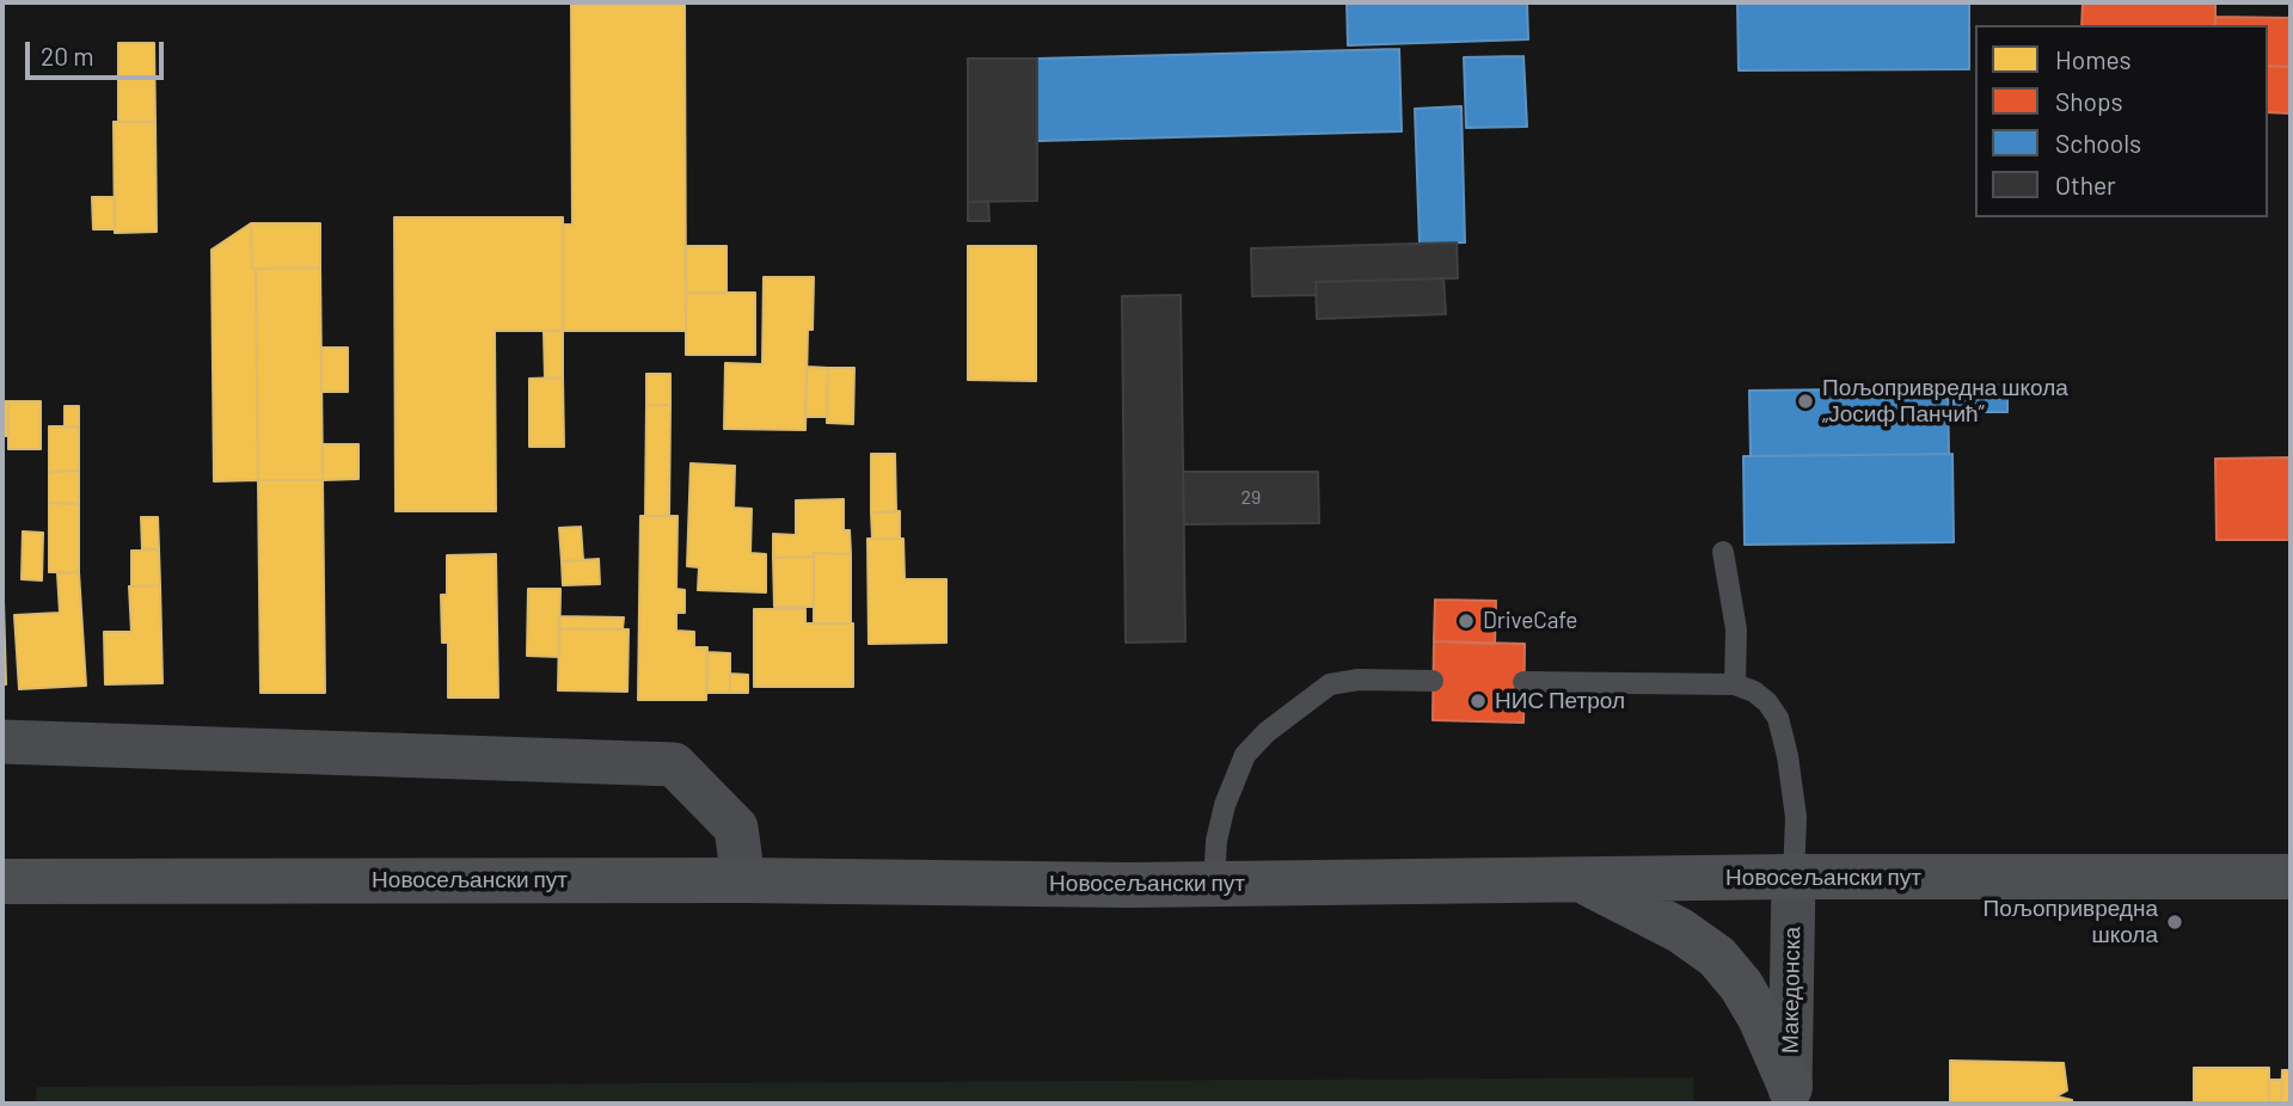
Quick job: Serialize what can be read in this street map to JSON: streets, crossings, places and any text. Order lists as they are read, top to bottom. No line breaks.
{"streets":{"main road":["Новосељански пут"],"street":["Македонска"]},"crossings":[["Новосељански пут","Македонска"]],"places":["Пољопривредна школа „Јосиф Панчић”","DriveCafe","НИС Петрол","Пољопривредна школа"],"house_numbers":["29"],"legend":["Homes","Shops","Schools","Other"],"scale_bar":"20 m"}
